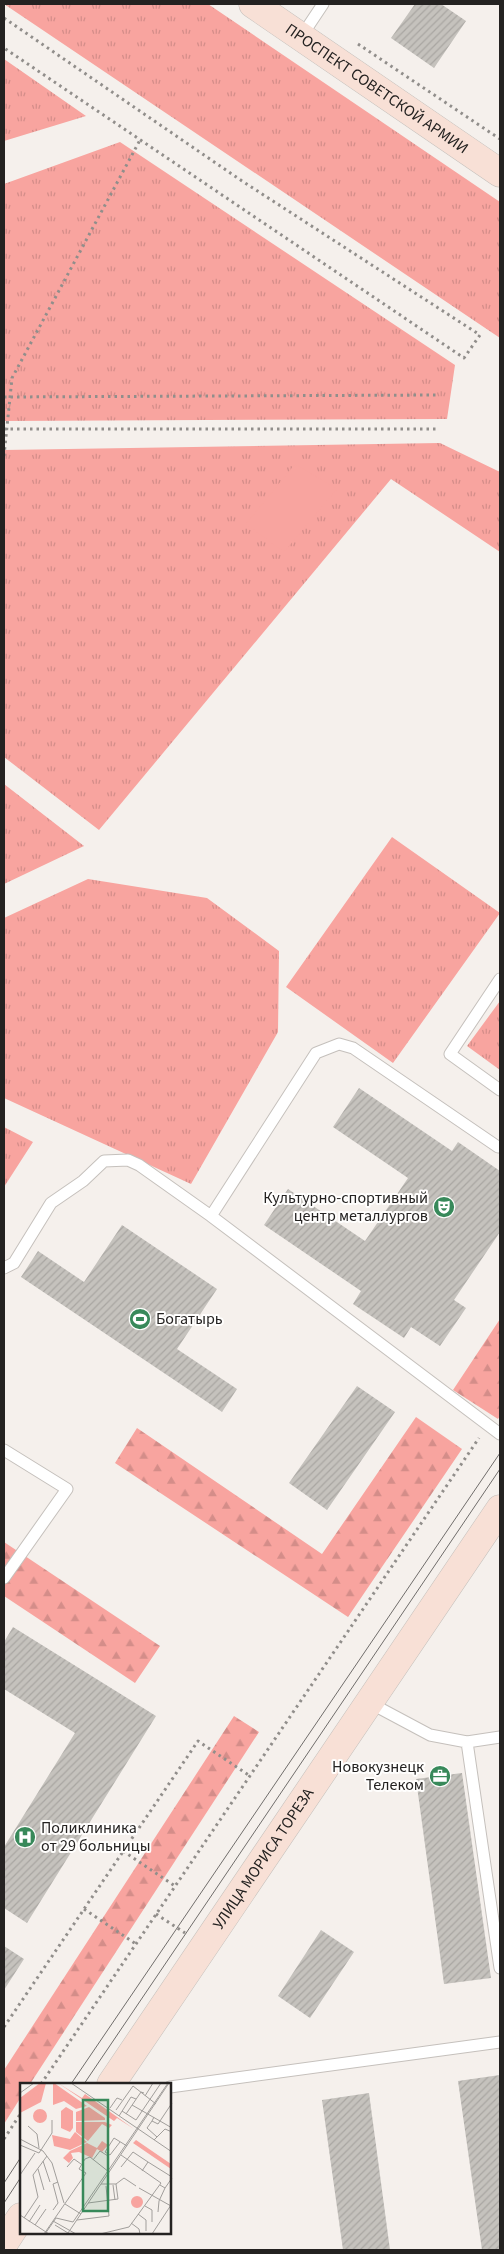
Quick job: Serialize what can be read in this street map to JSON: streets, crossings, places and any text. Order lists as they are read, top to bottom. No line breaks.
{"streets":{"street":["ПРОСПЕКТ СОВЕТСКОЙ АРМИИ","УЛИЦА МОРИСА ТОРЕЗА"]},"places":{"theatre":["Культурно-спортивный центр металлургов"],"sports":["Богатырь"],"office":["Новокузнецк Телеком"],"hospital":["Поликлиника от 29 больницы"]}}
